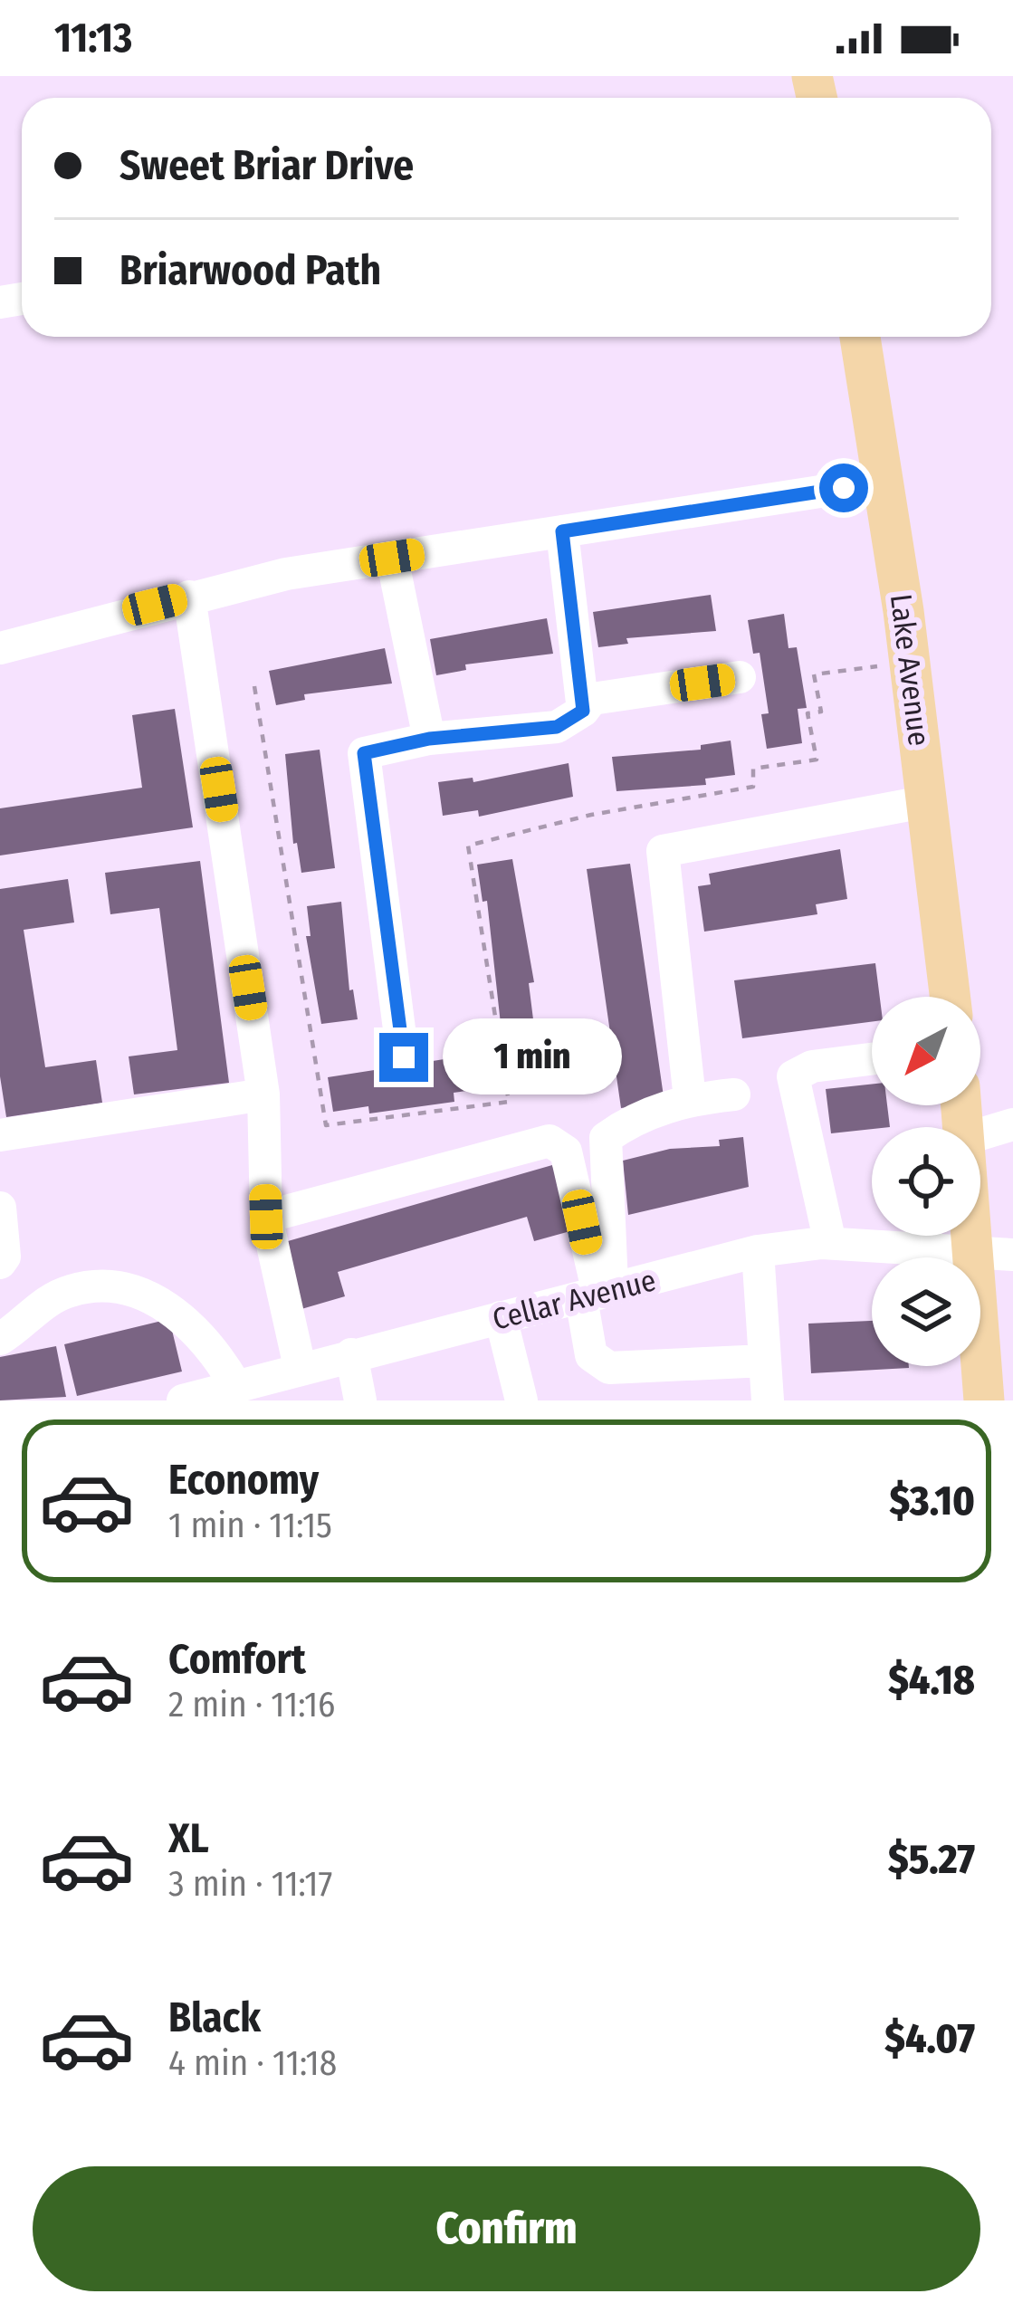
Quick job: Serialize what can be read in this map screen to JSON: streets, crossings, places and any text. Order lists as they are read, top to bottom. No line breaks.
{"streets":{"main road":["Lake Avenue"],"street":["Cellar Avenue"]},"north":"bottom left","page":{"status":"11:13","banner":["Sweet Briar Drive","Briarwood Path"],"bubble":"1 min","list":[{"name":"Economy","note":"1 min · 11:15","value":"$3.10"},{"name":"Comfort","note":"2 min · 11:16","value":"$4.18"},{"name":"XL","note":"3 min · 11:17","value":"$5.27"},{"name":"Black","note":"4 min · 11:18","value":"$4.07"}],"buttons":"Confirm"}}
